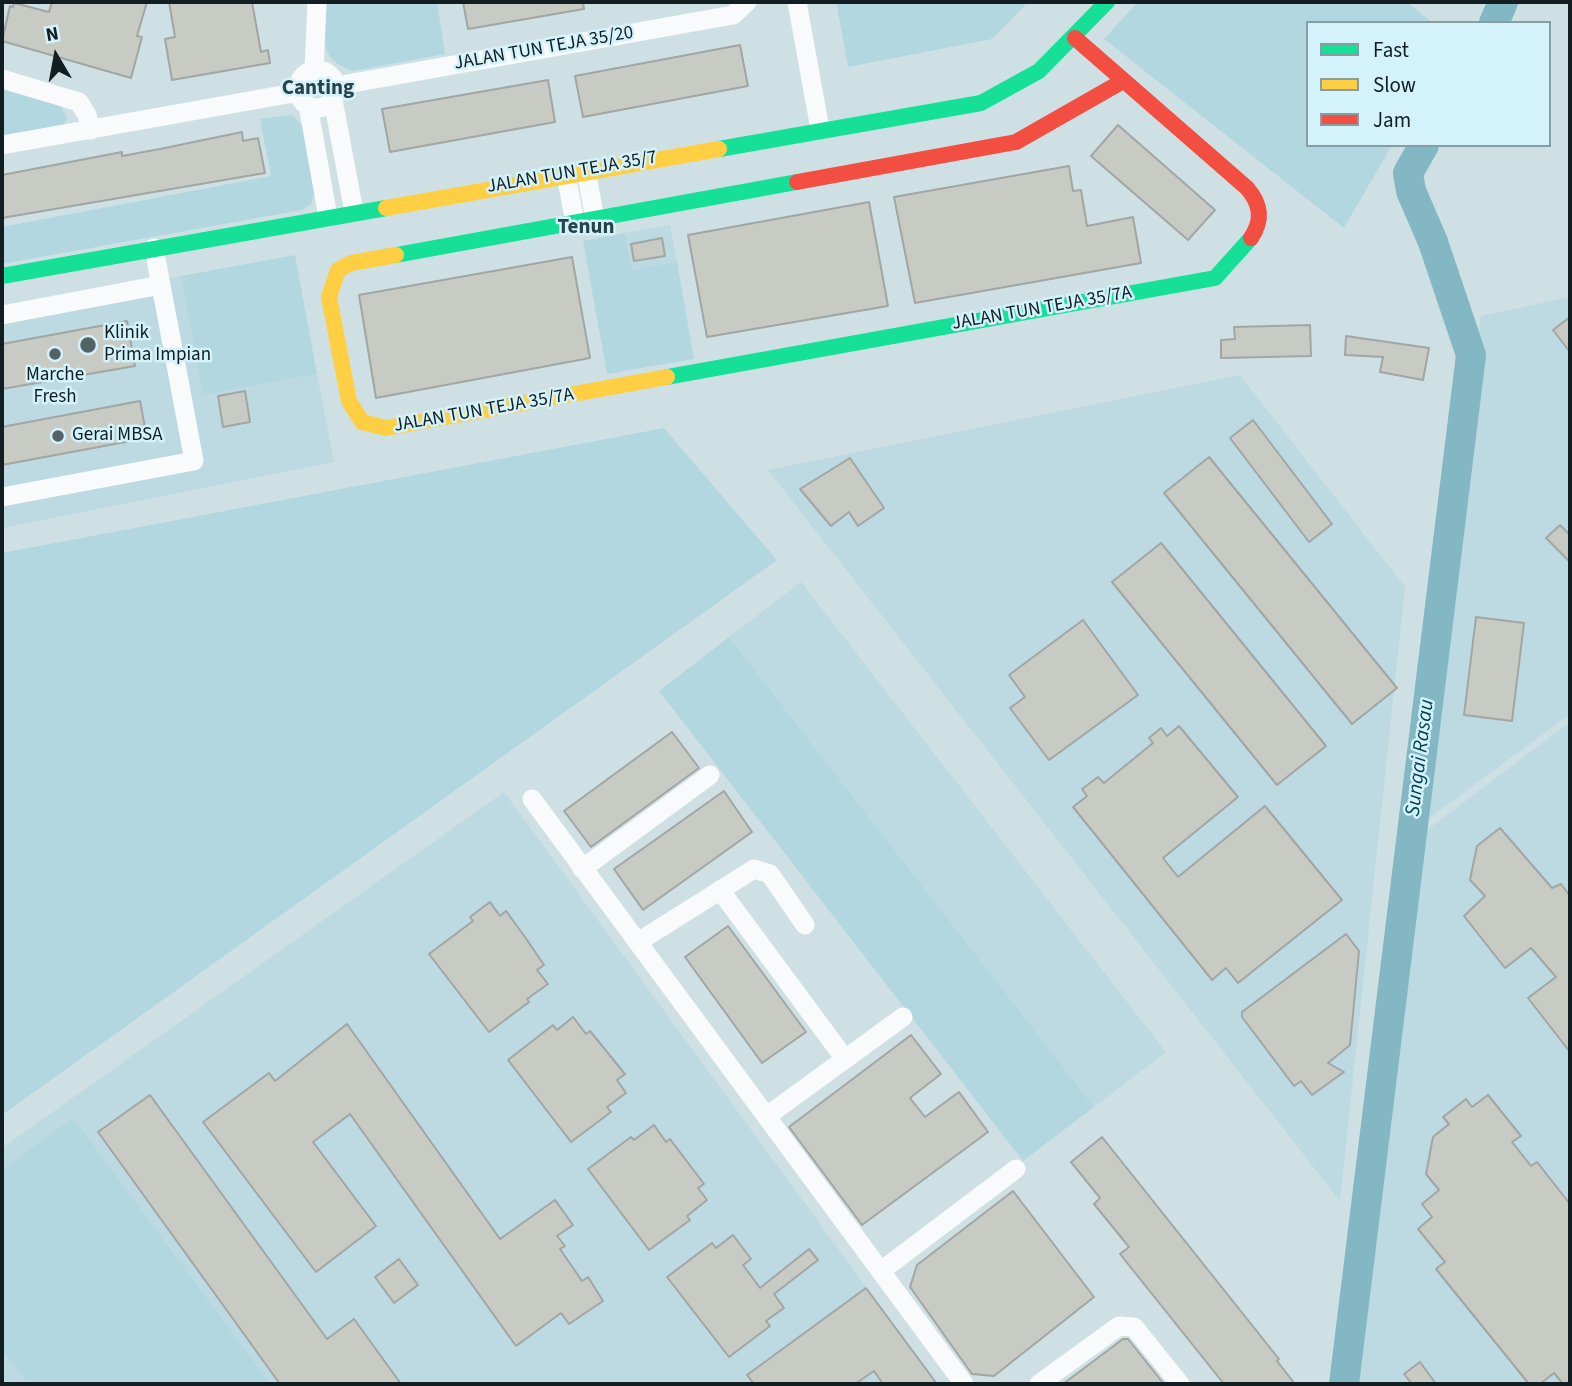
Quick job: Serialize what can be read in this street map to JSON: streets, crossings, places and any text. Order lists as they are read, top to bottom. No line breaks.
{"streets":{"street":["JALAN TUN TEJA 35/20","JALAN TUN TEJA 35/7","JALAN TUN TEJA 35/7A"]},"crossings":[["JALAN TUN TEJA 35/7","JALAN TUN TEJA 35/7A"]],"districts":["Canting","Tenun"],"water":["Sungai Rasau"],"places":["Klinik Prima Impian","Marche Fresh","Gerai MBSA"],"legend":["Fast","Slow","Jam"],"north":"top"}
